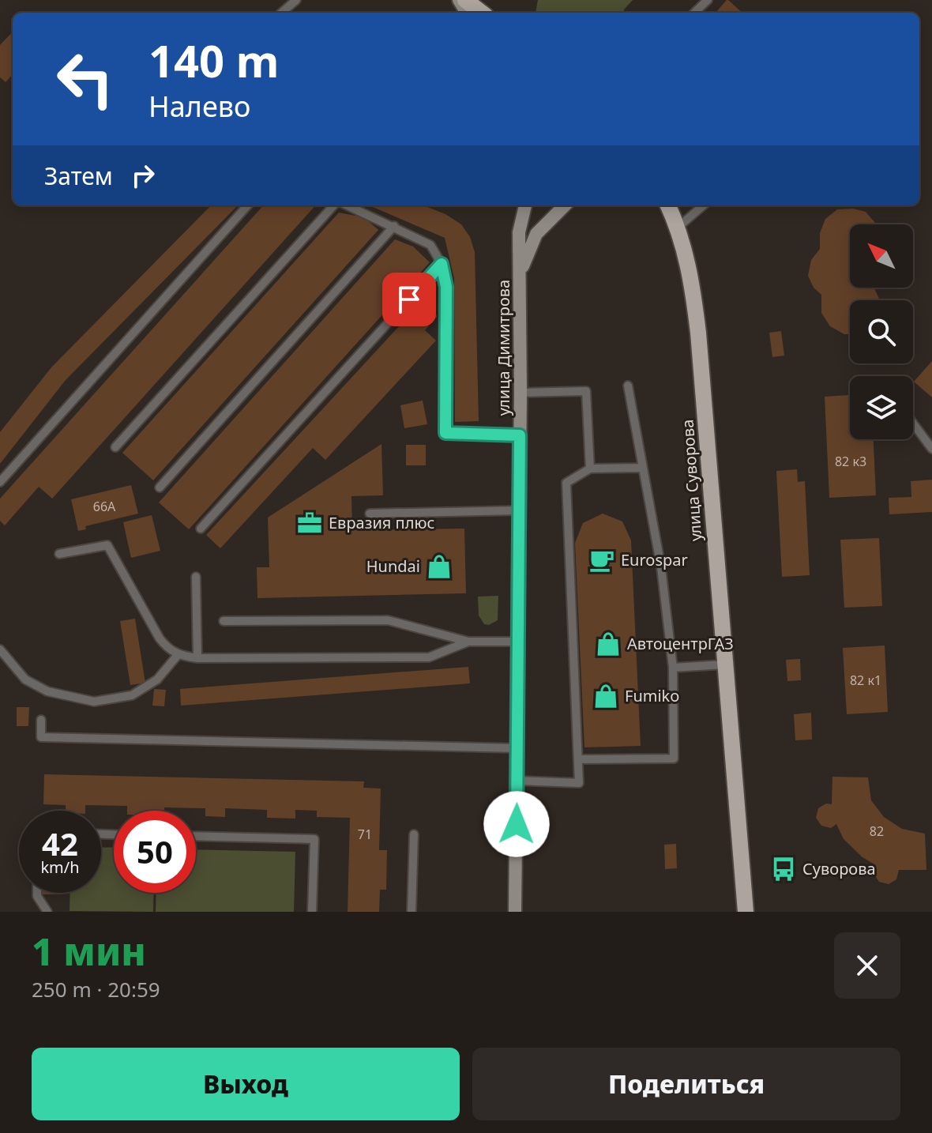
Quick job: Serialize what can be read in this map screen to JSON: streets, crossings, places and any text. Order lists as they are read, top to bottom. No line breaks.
{"streets":{"main road":["улица Димитрова","улица Суворова"]},"places":{"office":["Евразия плюс"],"cafe":["Eurospar"],"shop":["Hundai","АвтоцентрГАЗ","Fumiko"],"bus stop":["Суворова"]},"house_numbers":["82 к3","66А","82 к1","82","71"],"north":"top left","page":{"turn":["140 m","Налево"],"then":"Затем","speed":"42 km/h","limit":"50","heading":["1 мин","250 m · 20:59"],"buttons":["Выход","Поделиться"]}}
